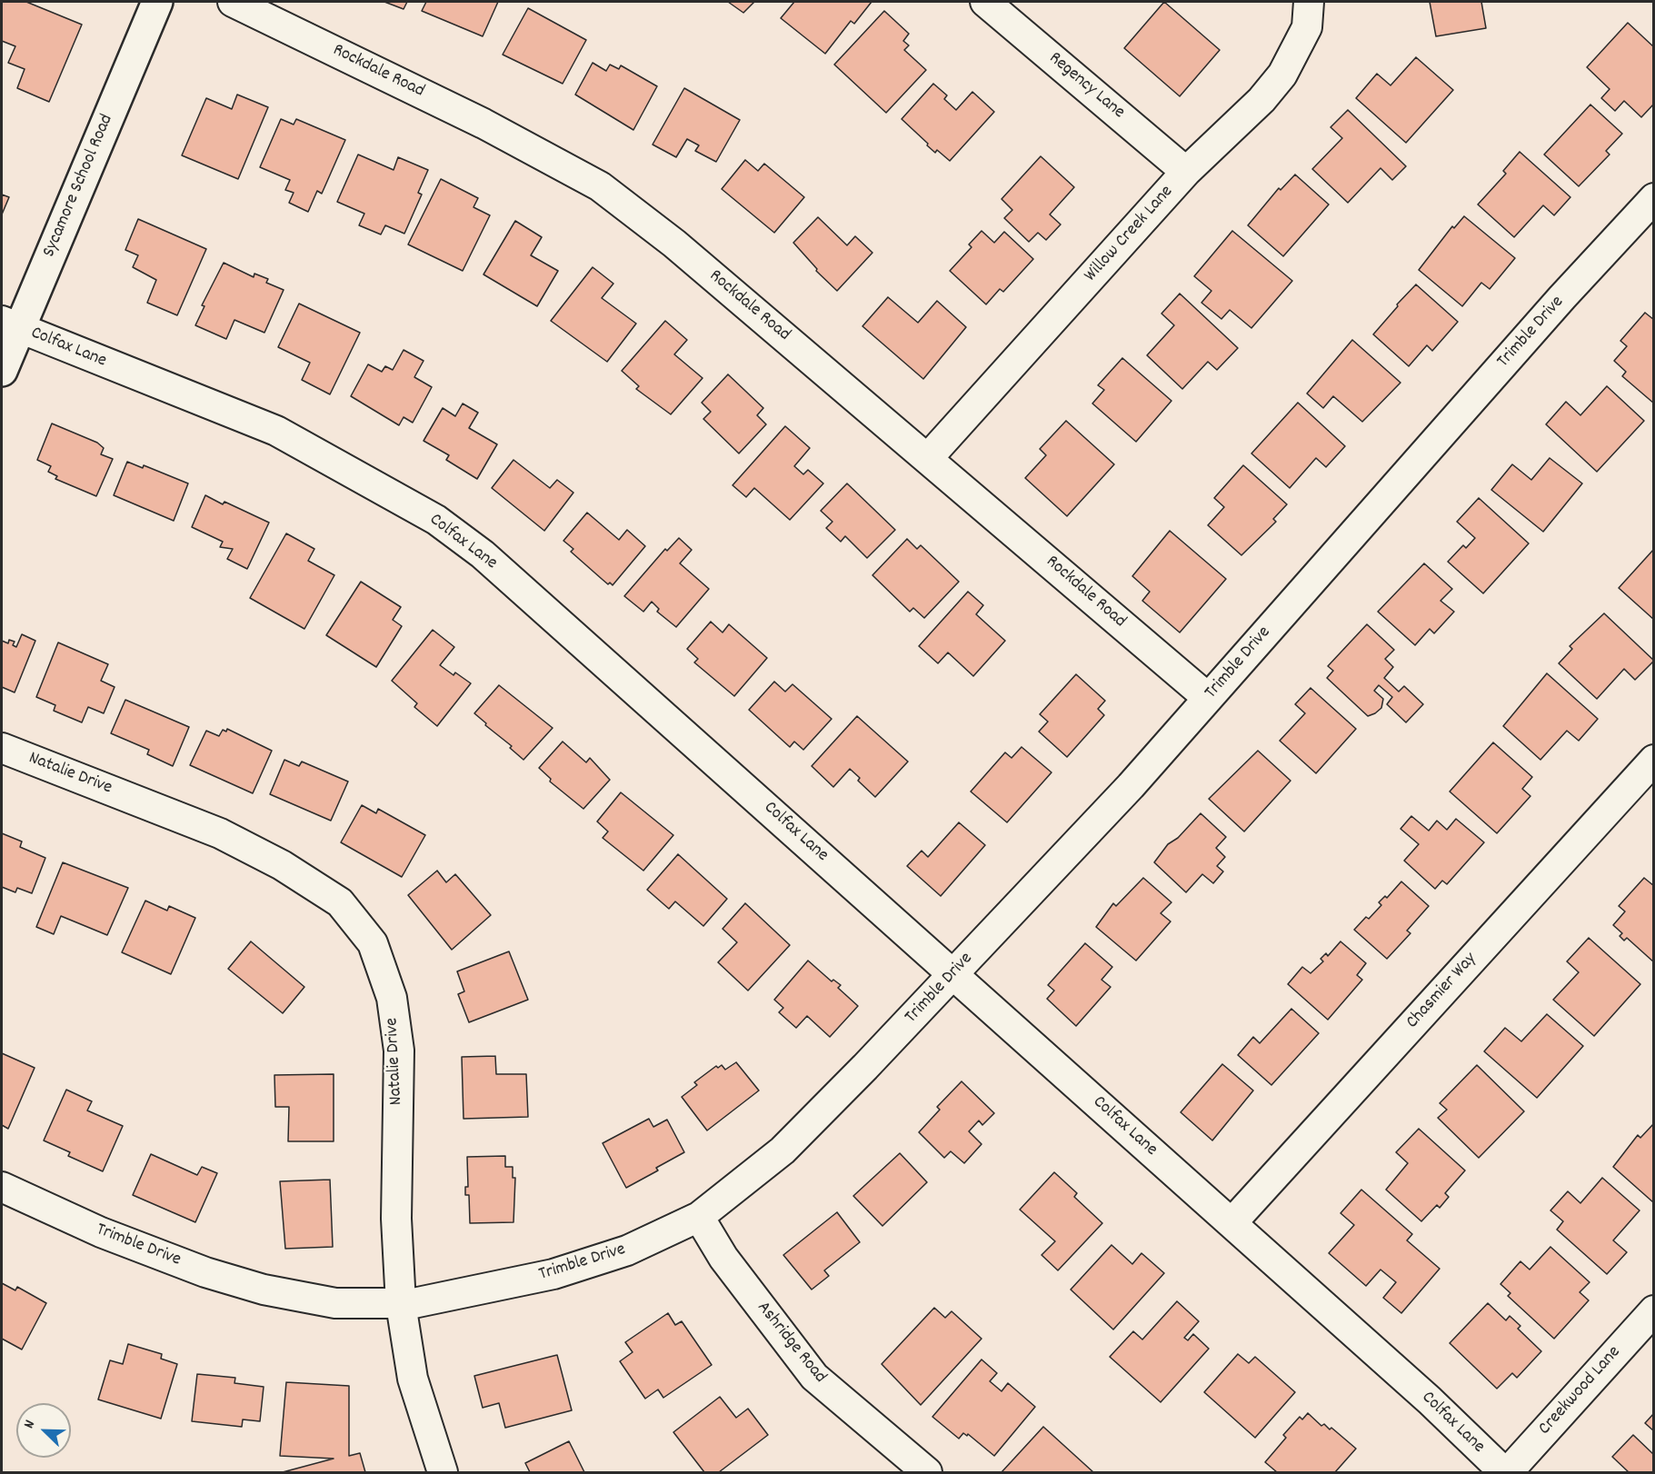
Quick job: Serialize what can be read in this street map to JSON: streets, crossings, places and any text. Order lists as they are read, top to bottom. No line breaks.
{"streets":{"main road":["Sycamore School Road"],"street":["Rockdale Road","Regency Lane","Willow Creek Lane","Trimble Drive","Colfax Lane","Natalie Drive","Chasmier Way","Ashridge Road","Creekwood Lane"]},"crossings":[["Rockdale Road","Willow Creek Lane"],["Rockdale Road","Trimble Drive"],["Regency Lane","Willow Creek Lane"],["Sycamore School Road","Colfax Lane"],["Trimble Drive","Colfax Lane"],["Trimble Drive","Natalie Drive"],["Trimble Drive","Ashridge Road"],["Colfax Lane","Chasmier Way"]],"north":"top left"}
